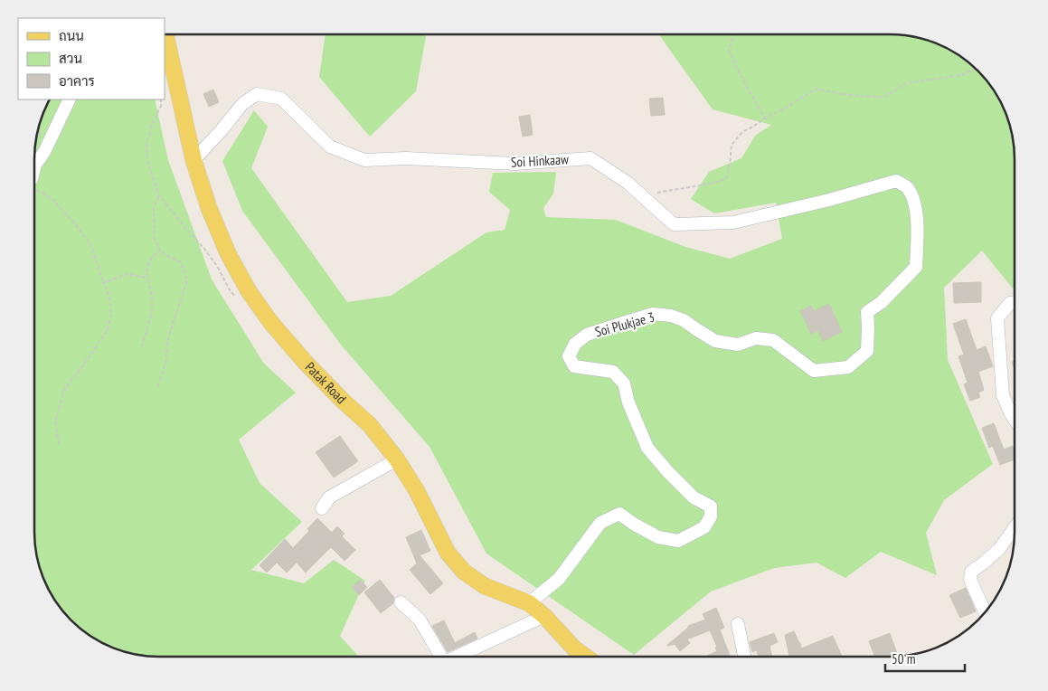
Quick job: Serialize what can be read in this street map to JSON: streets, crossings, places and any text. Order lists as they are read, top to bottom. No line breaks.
{"streets":{"main road":["Patak Road"],"street":["Soi Hinkaaw","Soi Plukjae 3"]},"crossings":[["Soi Hinkaaw","Soi Plukjae 3"],["Soi Hinkaaw","Patak Road"],["Soi Plukjae 3","Patak Road"]],"legend":["ถนน","สวน","อาคาร"],"scale_bar":"50 m"}
